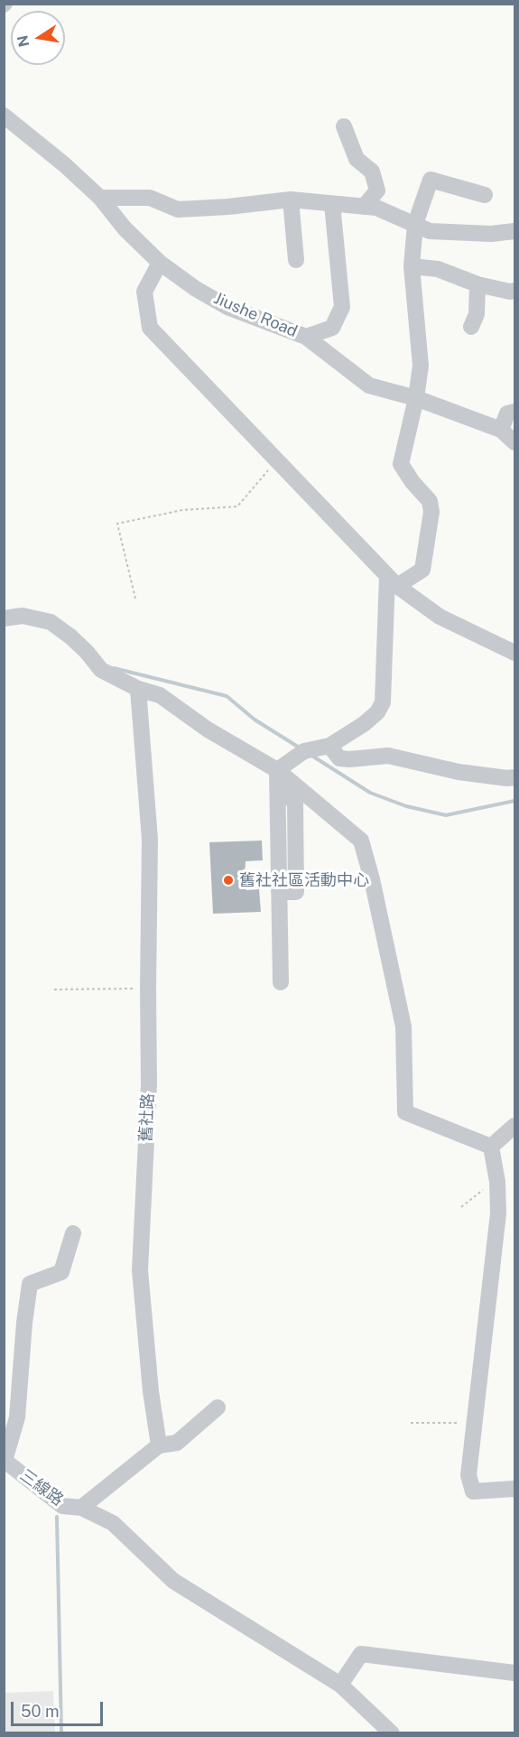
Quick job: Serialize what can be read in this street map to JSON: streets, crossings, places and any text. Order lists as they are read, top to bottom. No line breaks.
{"streets":{"street":["Jiushe Road","舊社路","三線路"]},"places":["舊社社區活動中心"],"scale_bar":"50 m","north":"left"}
